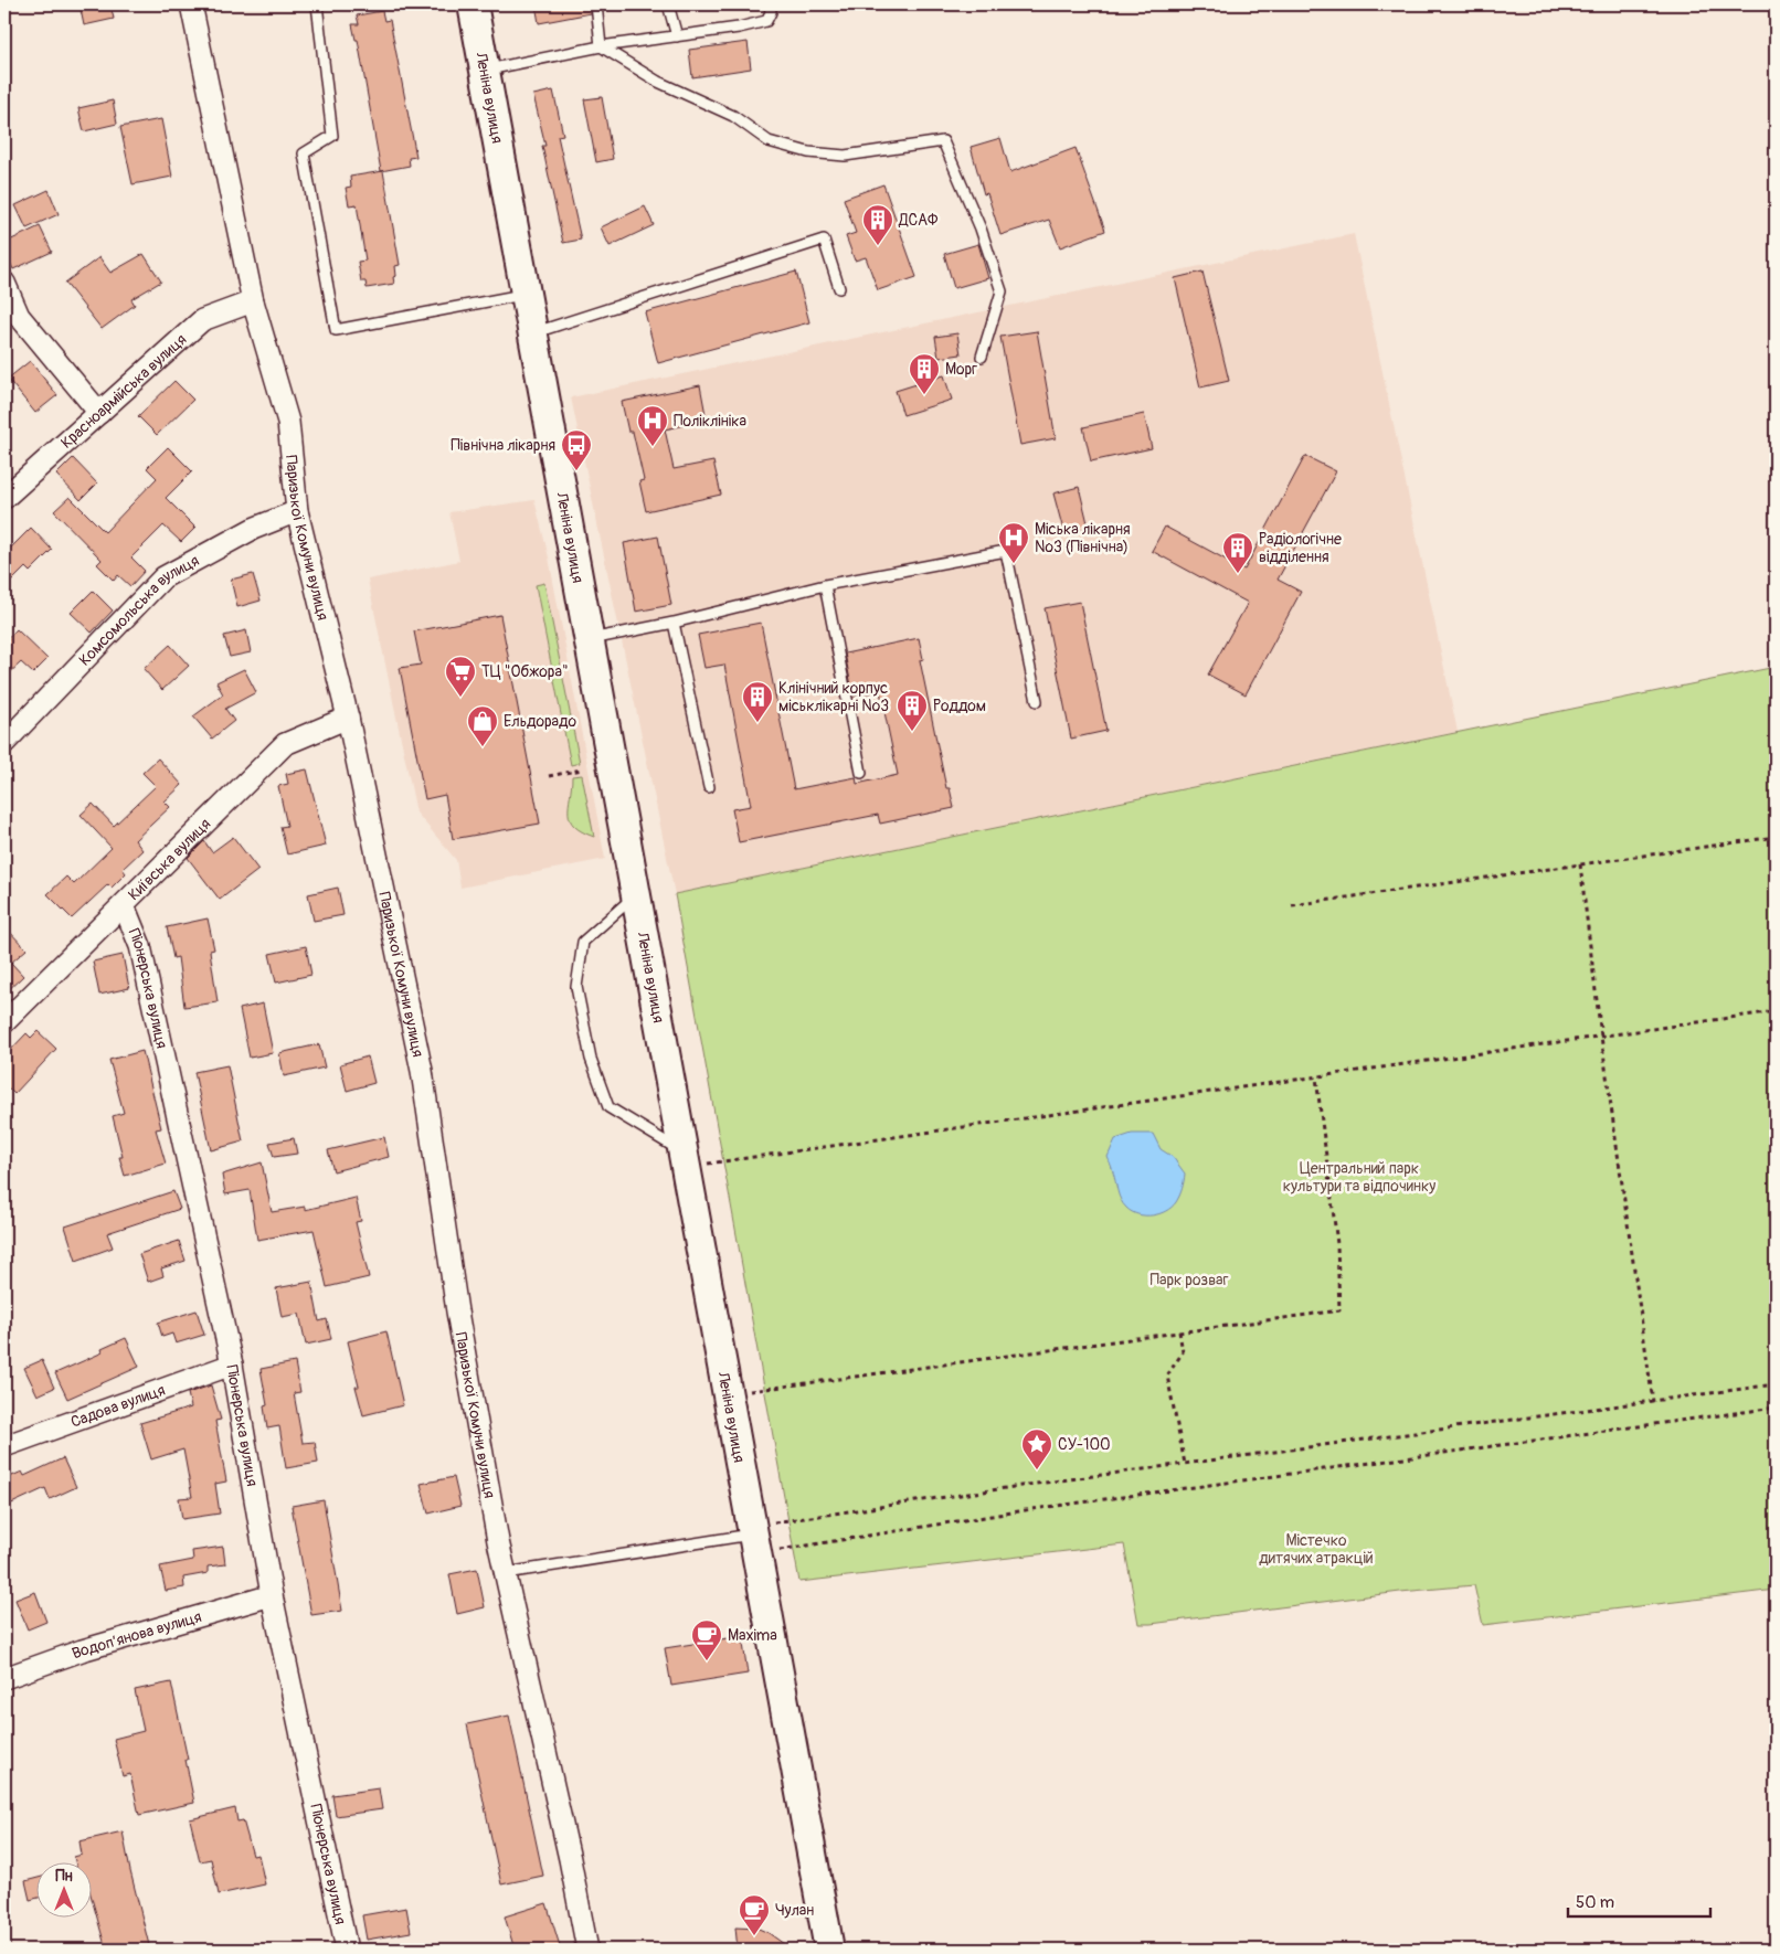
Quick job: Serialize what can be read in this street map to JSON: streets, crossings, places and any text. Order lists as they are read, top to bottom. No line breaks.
{"streets":{"main road":["Леніна вулиця"],"street":["Красноармійська вулиця","Паризької Комуни вулиця","Комсомольська вулиця","Київська вулиця","Піонерська вулиця","Садова вулиця","Водоп’янова вулиця"]},"crossings":[["Красноармійська вулиця","Паризької Комуни вулиця"],["Паризької Комуни вулиця","Комсомольська вулиця"],["Паризької Комуни вулиця","Київська вулиця"],["Київська вулиця","Піонерська вулиця"],["Піонерська вулиця","Садова вулиця"],["Піонерська вулиця","Водоп’янова вулиця"]],"parks":["Центральний парк культури та відпочинку","Парк розваг","Містечко дитячих атракцій"],"places":{"building":["ДСАФ","Морг","Радіологічне відділення","Клінічний корпус міськлікарні №3","Роддом"],"hospital":["Поліклініка","Міська лікарня №3 (Північна)"],"bus stop":["Північна лікарня"],"supermarket":["ТЦ \"Обжора\""],"shop":["Ельдорадо"],"place":["СУ-100"],"cafe":["Maxima","Чулан"]},"scale_bar":"50 m","north":"top"}
